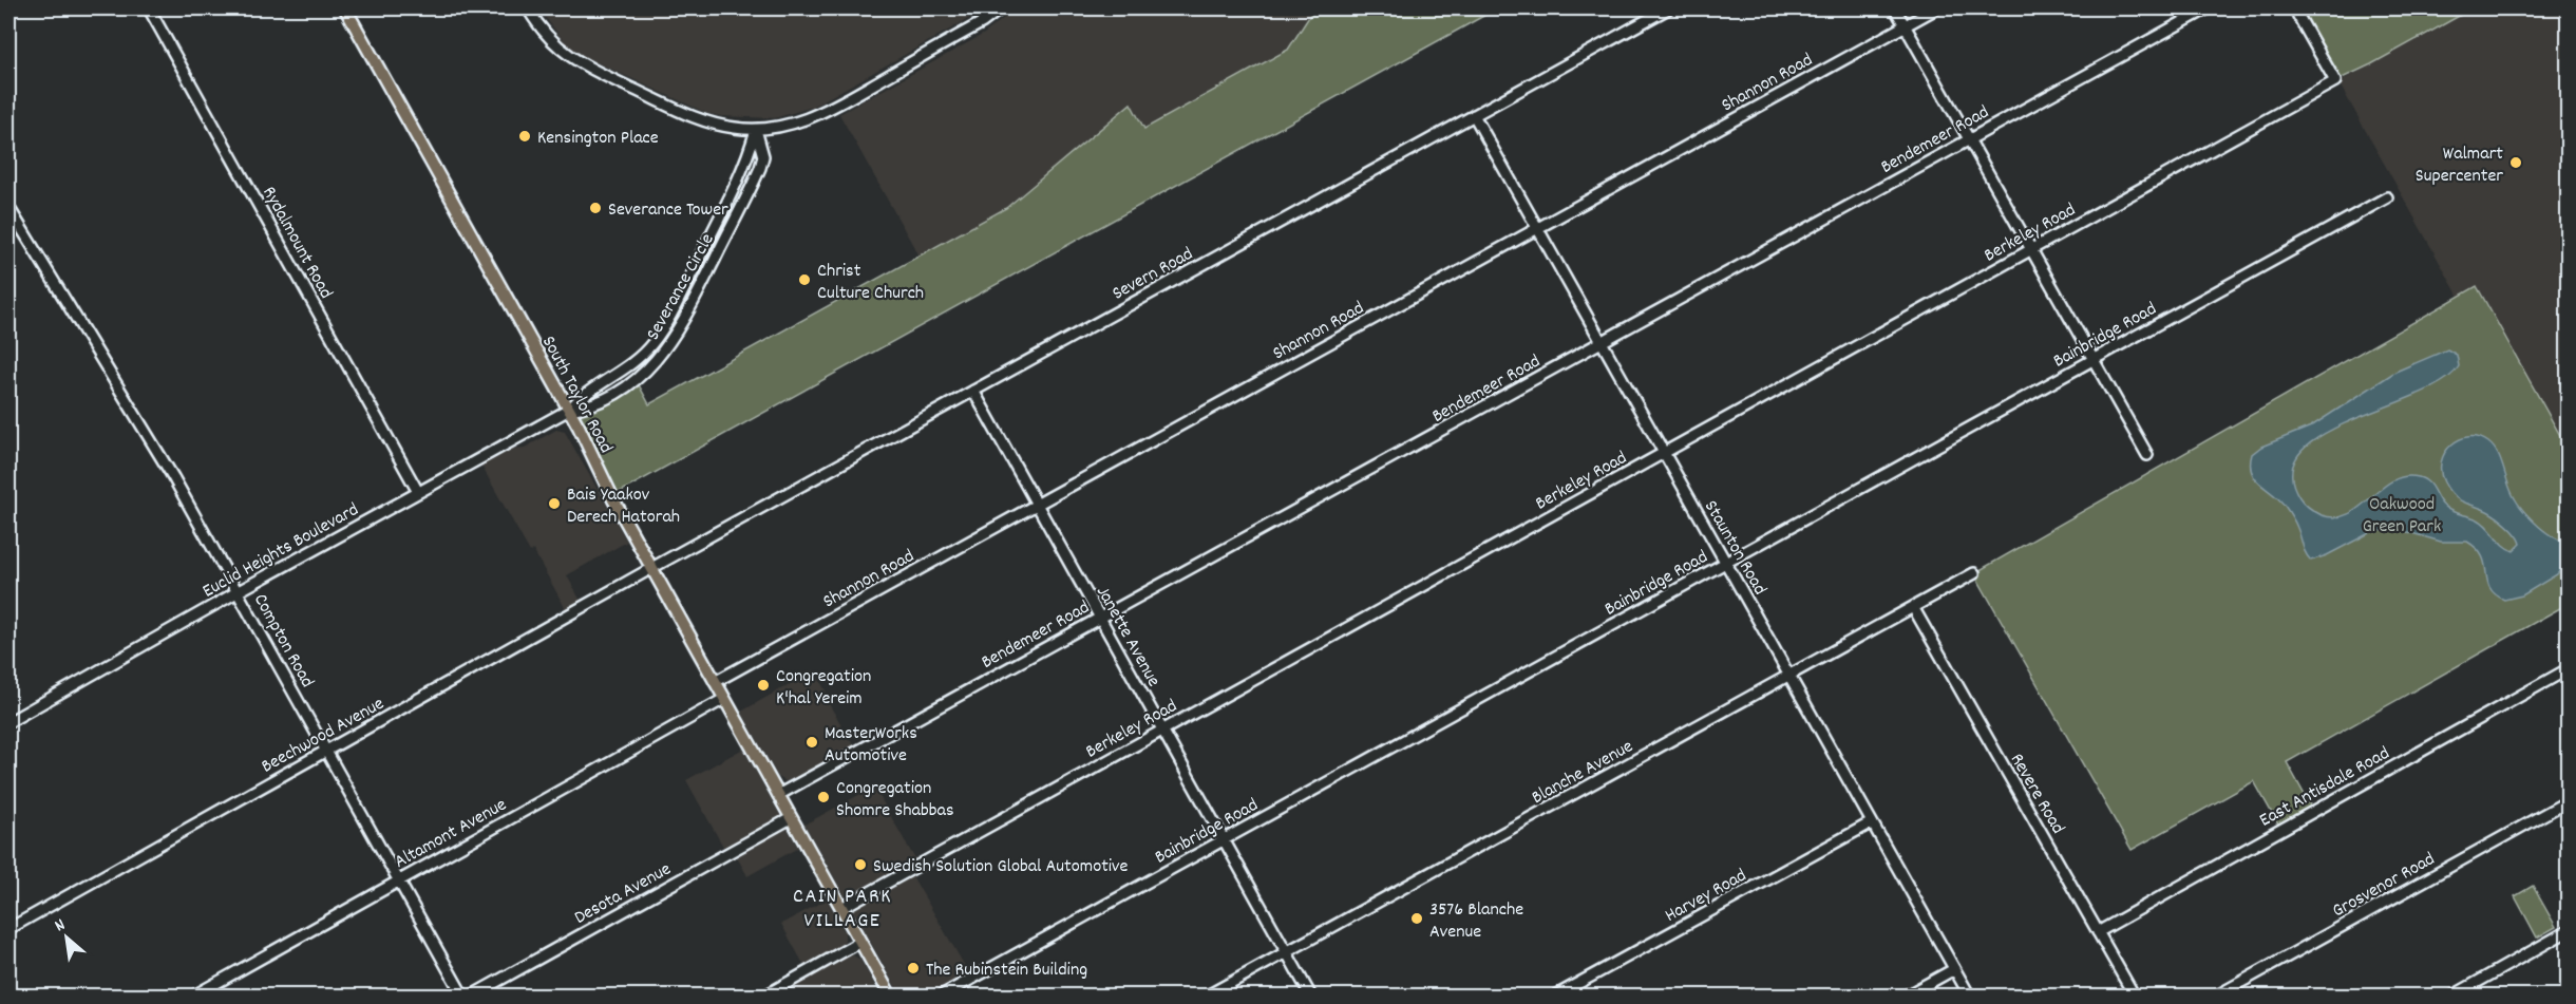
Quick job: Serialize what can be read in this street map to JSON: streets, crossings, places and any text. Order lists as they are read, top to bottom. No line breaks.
{"streets":{"main road":["South Taylor Road"],"street":["Shannon Road","Bendemeer Road","Berkeley Road","Rydalmount Road","Severn Road","Severance Circle","Bainbridge Road","Staunton Road","Euclid Heights Boulevard","Janette Avenue","Compton Road","Beechwood Avenue","Blanche Avenue","East Antisdale Road","Revere Road","Altamont Avenue","Grosvenor Road","Desota Avenue","Harvey Road"]},"crossings":[["Shannon Road","South Taylor Road"],["Shannon Road","Staunton Road"],["Shannon Road","Janette Avenue"],["Bendemeer Road","South Taylor Road"],["Bendemeer Road","Staunton Road"],["Bendemeer Road","Janette Avenue"],["Berkeley Road","South Taylor Road"],["Berkeley Road","Staunton Road"],["Berkeley Road","Janette Avenue"],["Rydalmount Road","Euclid Heights Boulevard"],["Severn Road","South Taylor Road"],["Severn Road","Staunton Road"],["Severn Road","Janette Avenue"],["Severn Road","Beechwood Avenue"],["Severance Circle","South Taylor Road"],["Severance Circle","Euclid Heights Boulevard"],["Bainbridge Road","Staunton Road"],["Bainbridge Road","Janette Avenue"],["South Taylor Road","Euclid Heights Boulevard"],["South Taylor Road","Beechwood Avenue"],["South Taylor Road","Altamont Avenue"],["South Taylor Road","Desota Avenue"],["Staunton Road","Blanche Avenue"],["Staunton Road","Harvey Road"],["Euclid Heights Boulevard","Compton Road"],["Janette Avenue","Blanche Avenue"],["Compton Road","Beechwood Avenue"],["Compton Road","Altamont Avenue"],["Blanche Avenue","Revere Road"],["East Antisdale Road","Revere Road"]],"districts":["CAIN PARK VILLAGE"],"parks":["Oakwood Green Park"],"places":["Kensington Place","Walmart Supercenter","Severance Tower","Christ Culture Church","Bais Yaakov Derech Hatorah","Congregation K'hal Yereim","MasterWorks Automotive","Congregation Shomre Shabbas","Swedish Solution Global Automotive","3576 Blanche Avenue","The Rubinstein Building"],"north":"top left"}
